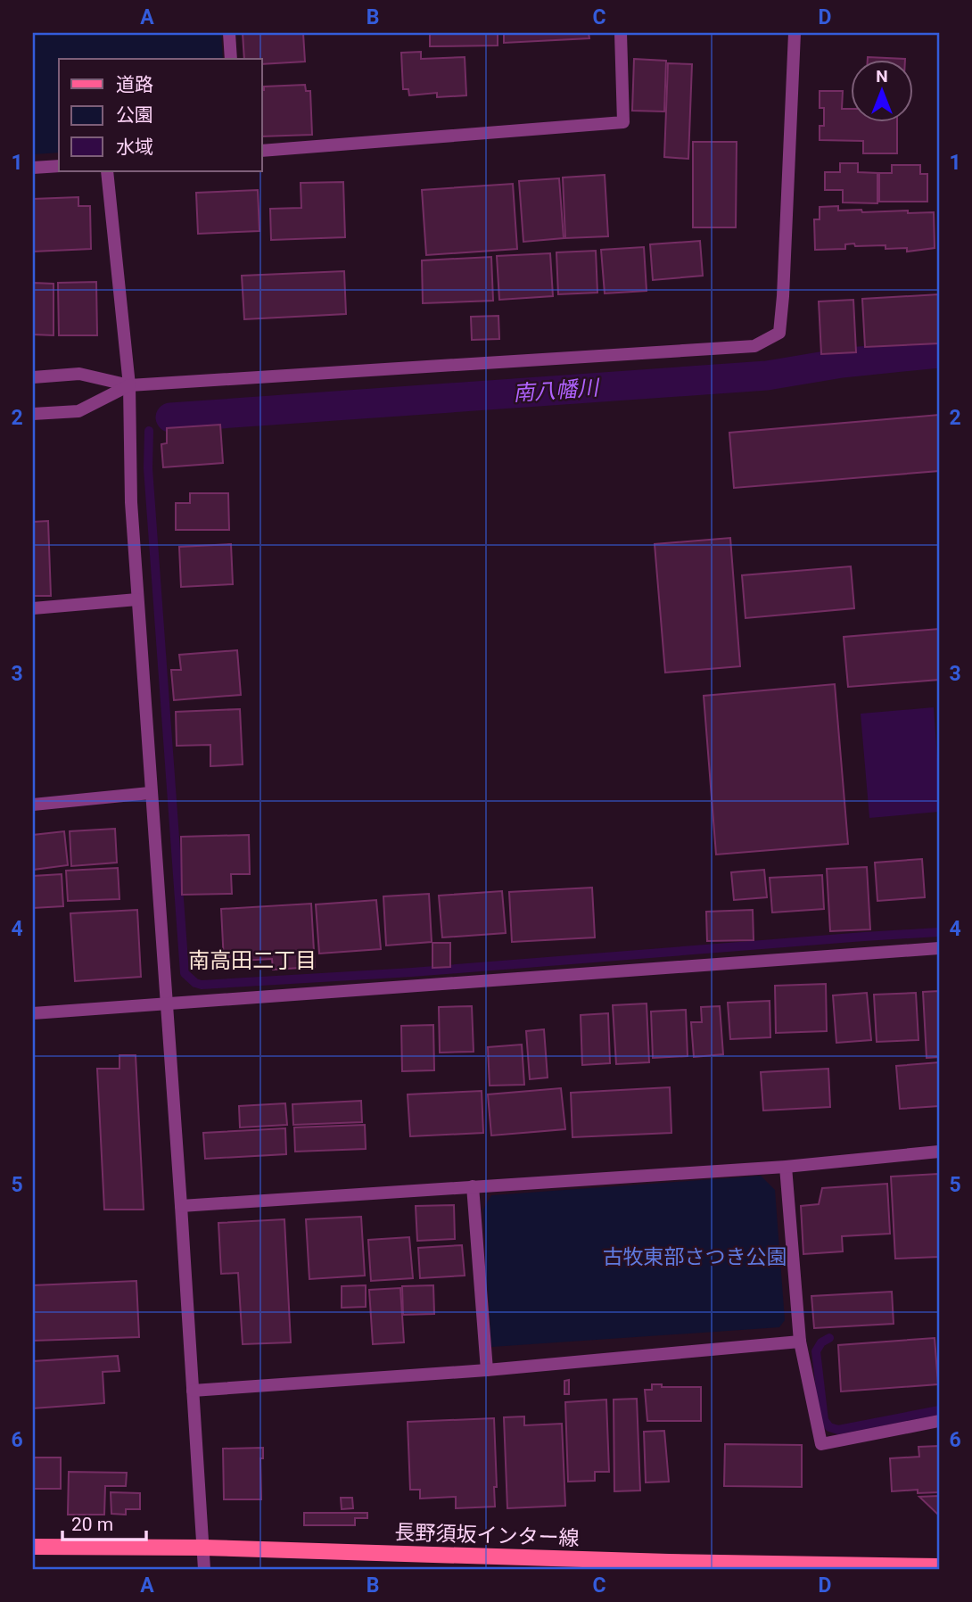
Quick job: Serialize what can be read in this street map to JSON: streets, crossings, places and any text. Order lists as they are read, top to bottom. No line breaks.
{"streets":{"main road":["長野須坂インター線"]},"districts":["南高田二丁目"],"water":["南八幡川"],"parks":["古牧東部さつき公園"],"legend":["道路","公園","水域"],"scale_bar":"20 m","north":"top","grid":{"columns":["A","B","C","D"],"rows":["1","2","3","4","5","6"]}}
